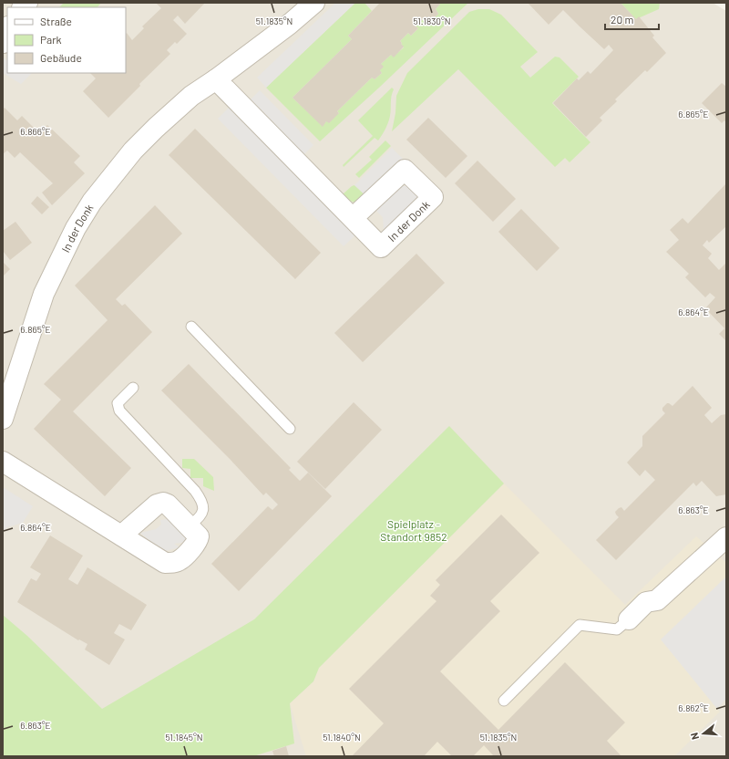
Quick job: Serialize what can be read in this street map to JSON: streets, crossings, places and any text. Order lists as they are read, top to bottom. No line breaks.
{"streets":{"street":["In der Donk"]},"parks":["Spielplatz - Standort 9852"],"legend":["Straße","Park","Gebäude"],"scale_bar":"20 m","north":"left","coordinates":["51.1835°N","51.1830°N","6.865°E","6.866°E","6.864°E","6.863°E","6.862°E","51.1845°N","51.1840°N"]}
